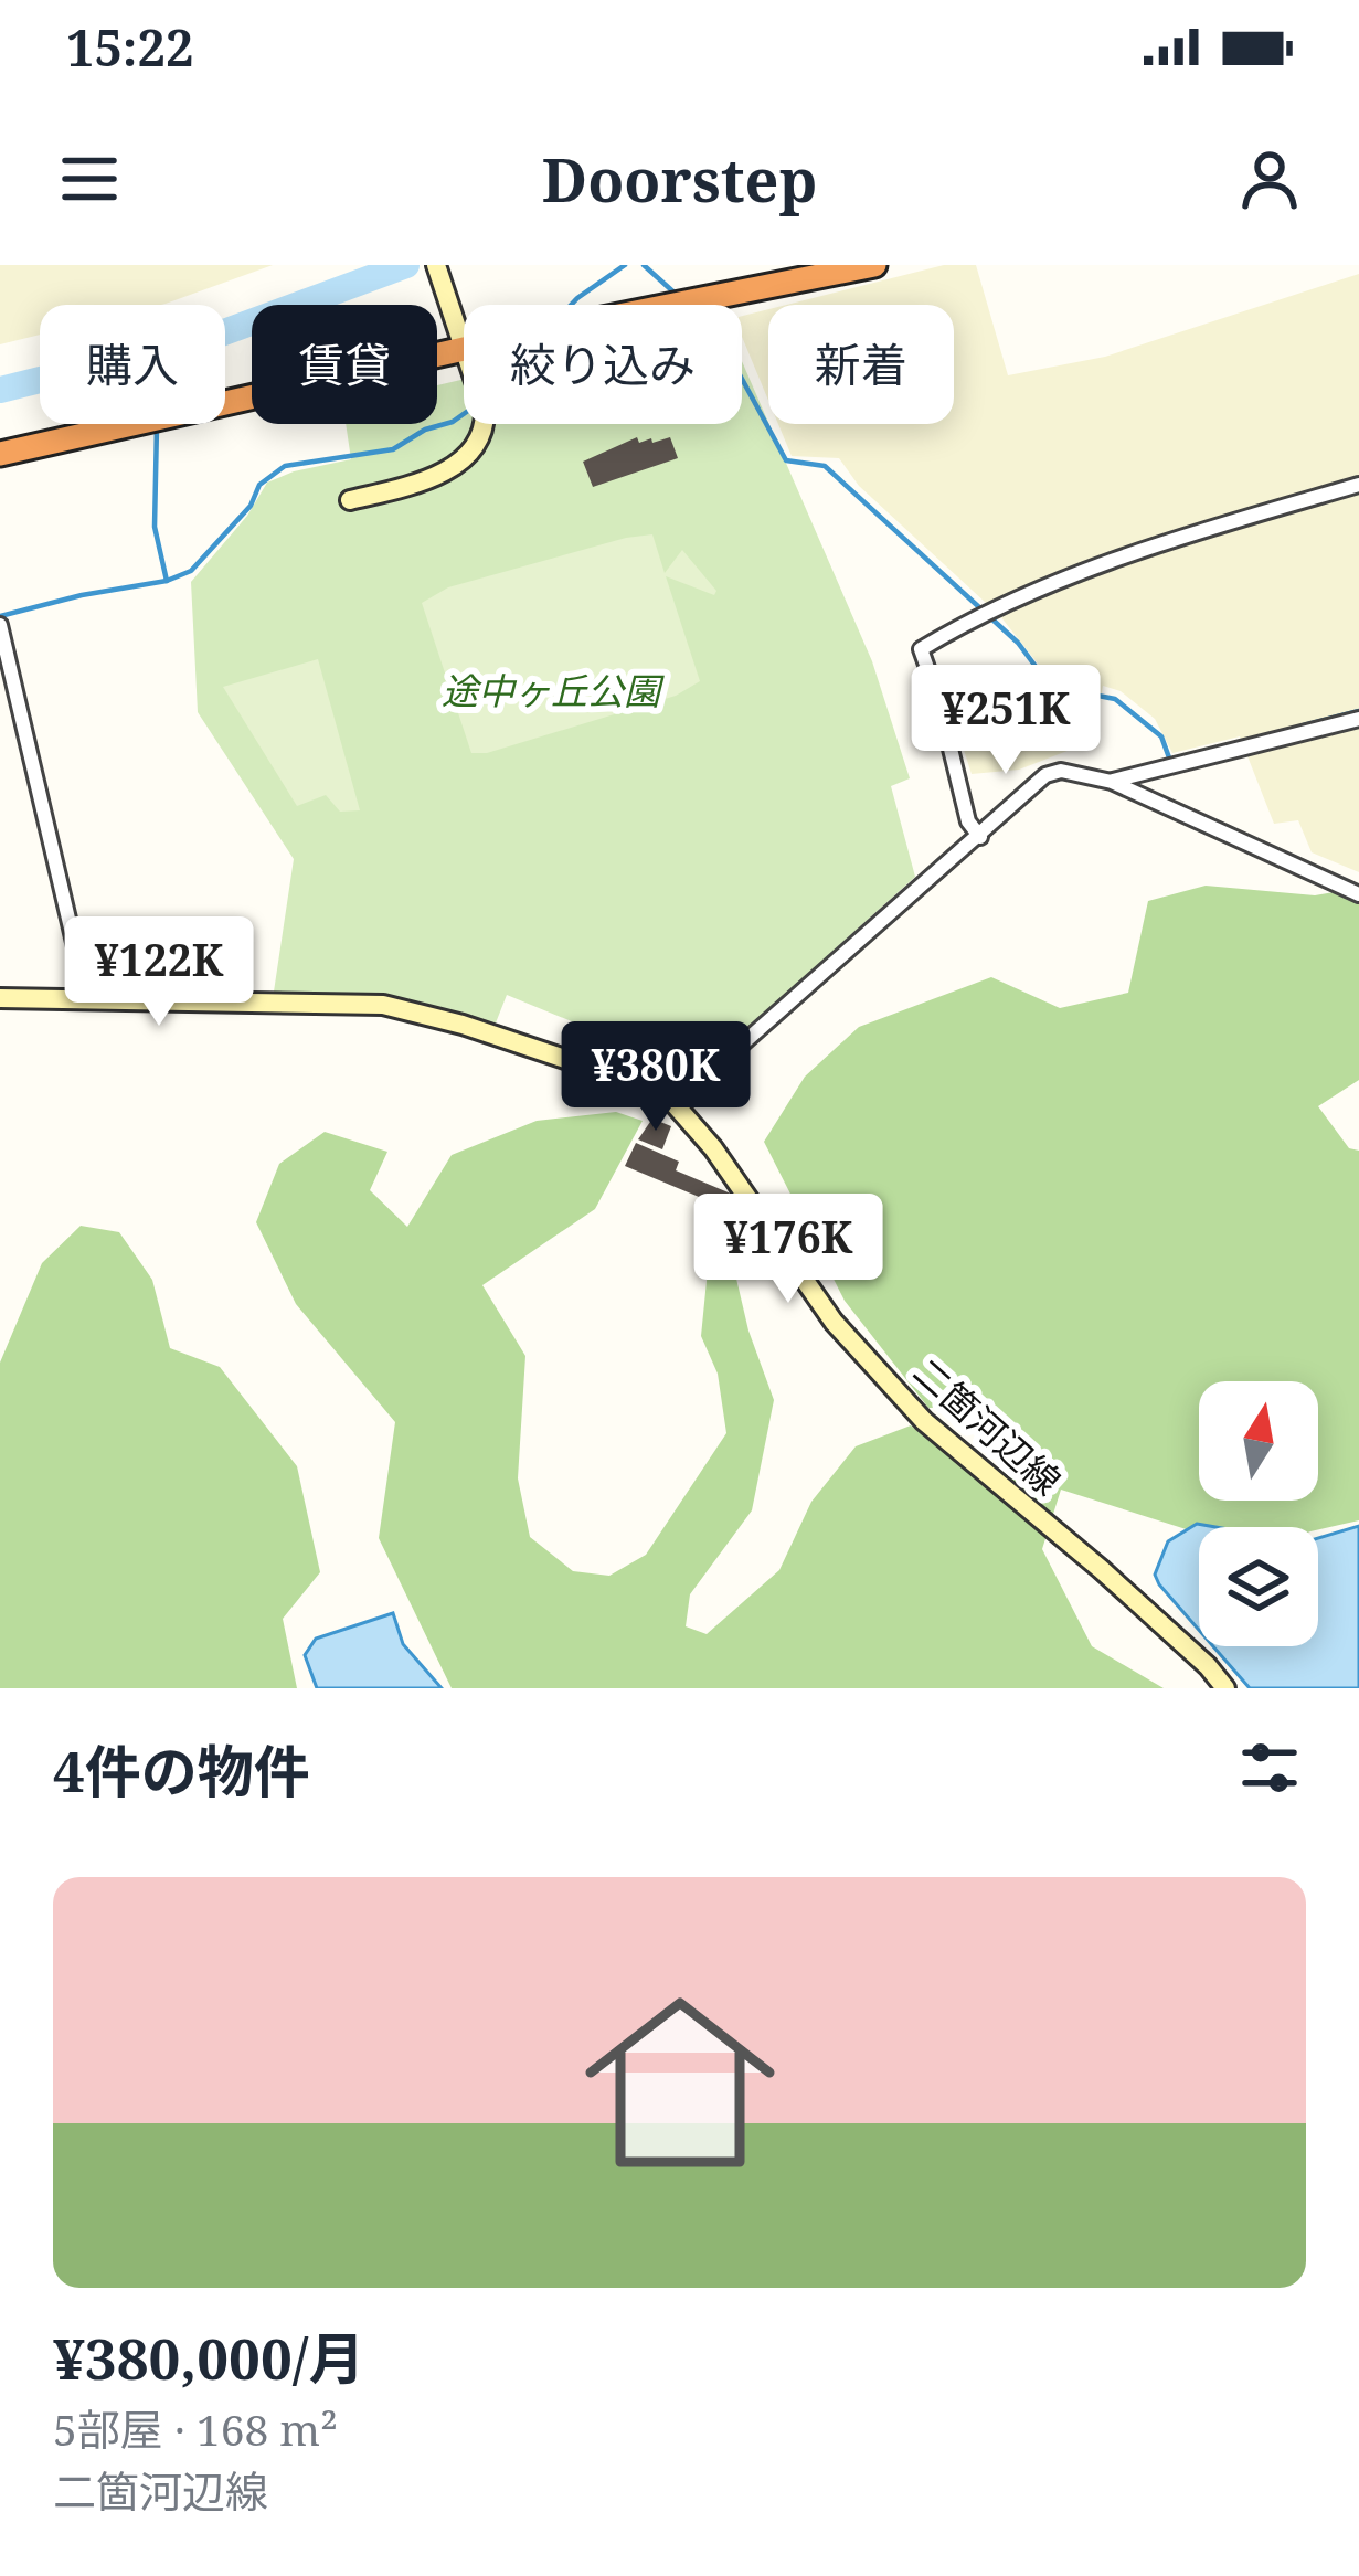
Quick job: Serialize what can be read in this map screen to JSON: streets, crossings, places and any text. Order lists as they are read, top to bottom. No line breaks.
{"streets":{"main road":["二箇河辺線"]},"parks":["途中ヶ丘公園"],"north":"top","page":{"status":"15:22","header":"Doorstep","chip":["購入","賃貸","絞り込み","新着"],"price":["¥251K","¥122K","¥380K","¥176K"],"heading":"4件の物件","list":[{"name":"¥380,000/月","note":"5部屋 · 168 m² · 二箇河辺線"}]}}
